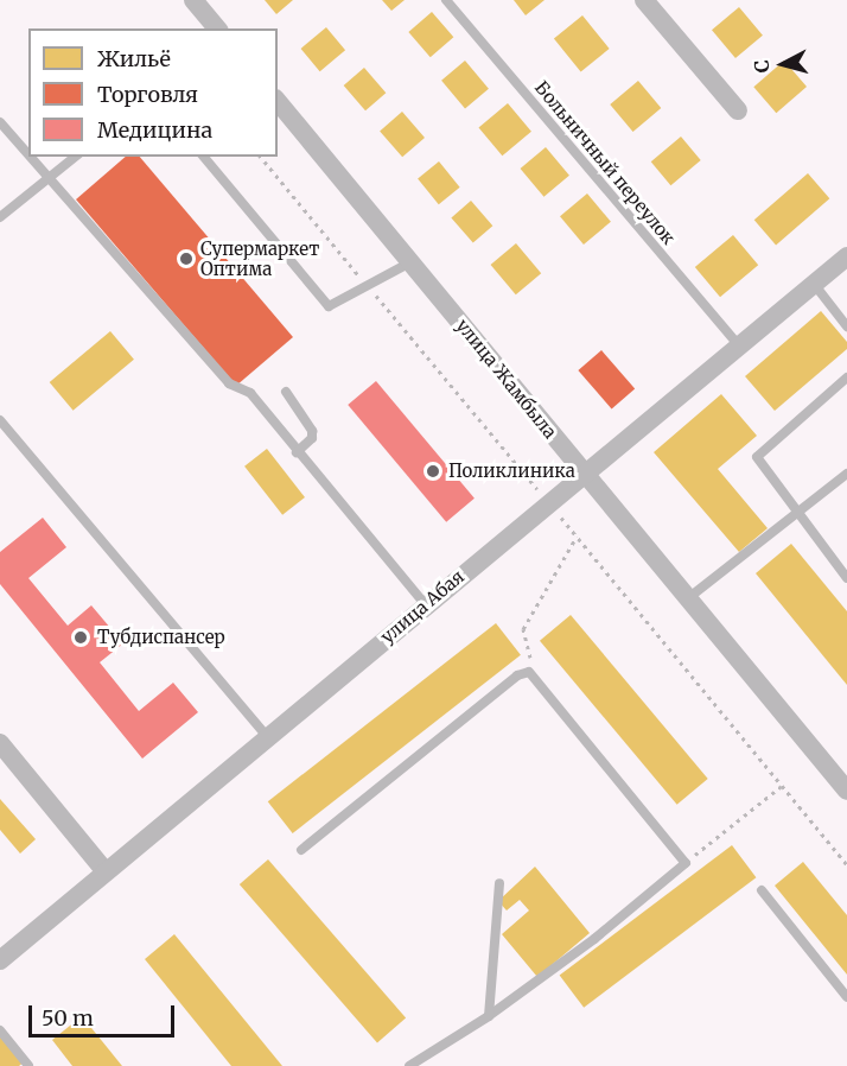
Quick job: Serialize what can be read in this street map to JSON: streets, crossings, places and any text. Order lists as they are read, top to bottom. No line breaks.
{"streets":{"street":["улица Жамбыла","улица Абая"],"lane":["Больничный переулок"]},"crossings":[["Больничный переулок","улица Абая"],["улица Жамбыла","улица Абая"]],"places":["Супермаркет Оптима","Поликлиника","Тубдиспансер"],"legend":["Жильё","Торговля","Медицина"],"scale_bar":"50 m","north":"left"}
